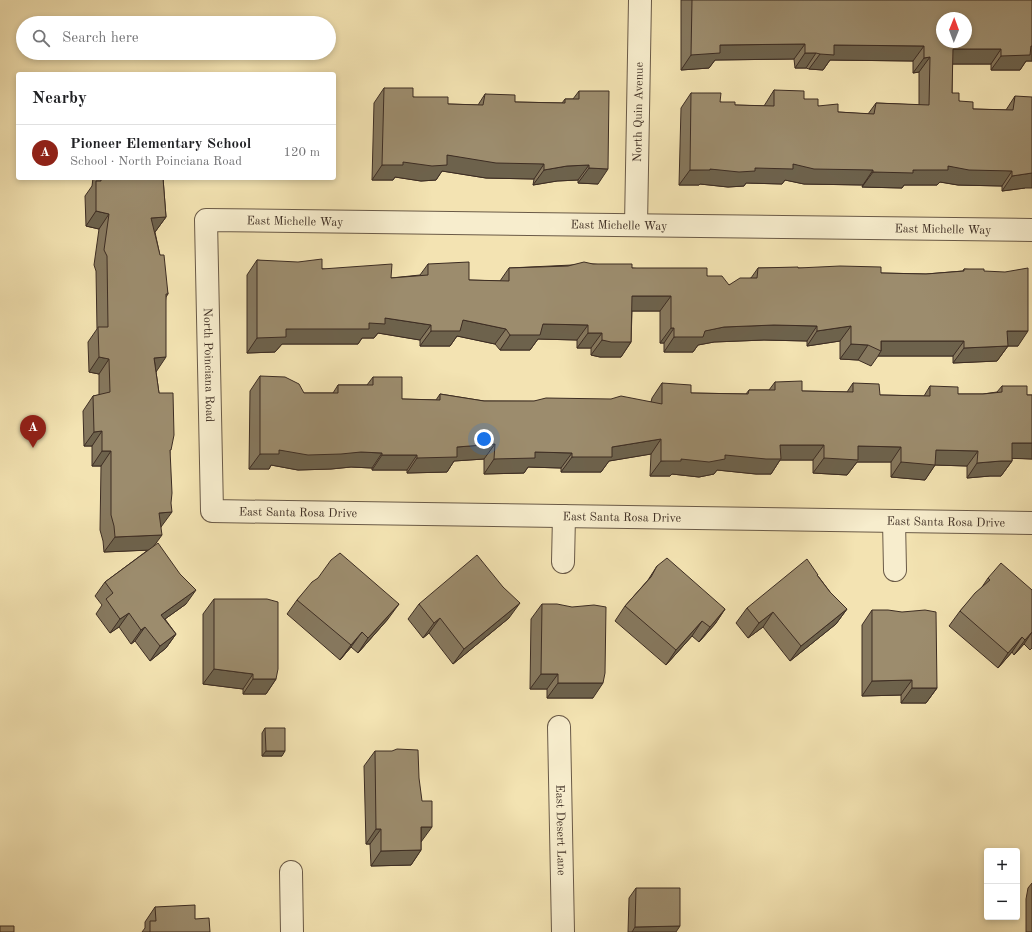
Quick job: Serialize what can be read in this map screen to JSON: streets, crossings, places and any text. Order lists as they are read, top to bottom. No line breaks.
{"streets":{"street":["North Quin Avenue","East Michelle Way","North Poinciana Road","East Santa Rosa Drive","East Desert Lane"]},"crossings":[["North Quin Avenue","East Michelle Way"],["East Michelle Way","North Poinciana Road"],["North Poinciana Road","East Santa Rosa Drive"]],"north":"top","page":{"search":"Search here","heading":"Nearby","list":[{"mark":"A","name":"Pioneer Elementary School","note":"School · North Poinciana Road","value":"120 m"}],"pins":"A","map_buttons":["+","−"]}}
